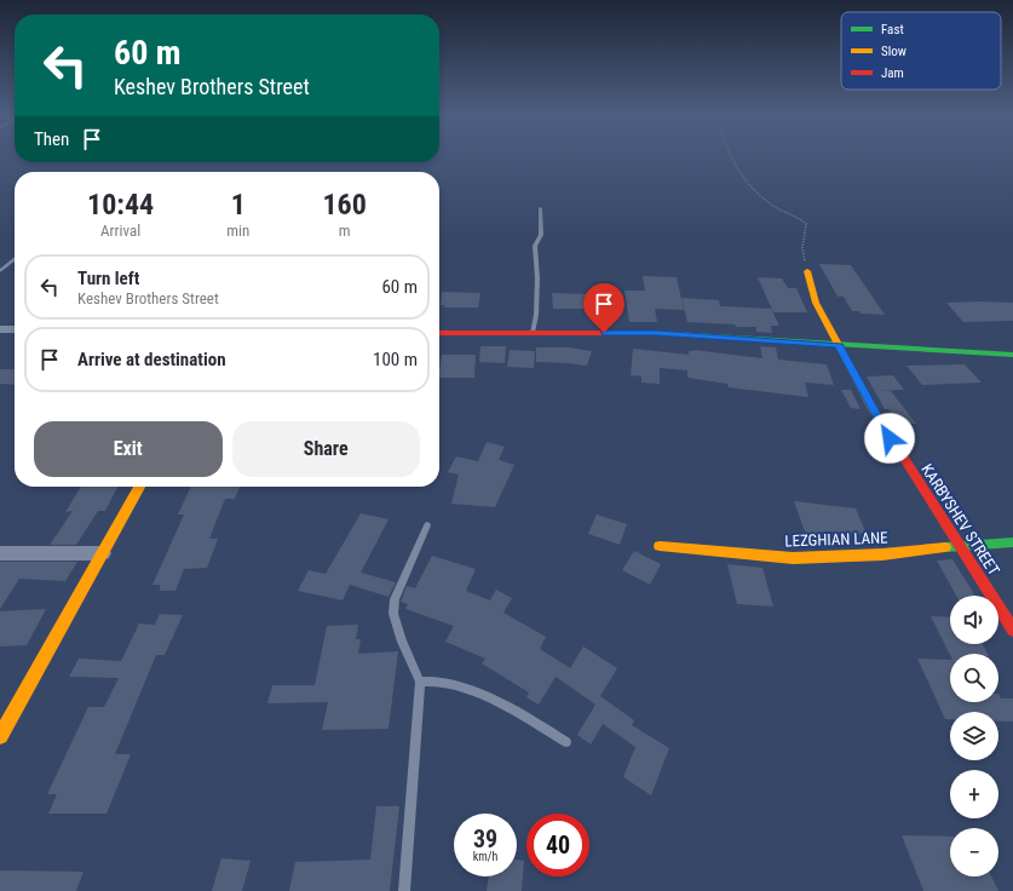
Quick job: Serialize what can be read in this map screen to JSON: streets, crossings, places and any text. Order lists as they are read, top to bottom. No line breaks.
{"streets":{"street":["KARBYSHEV STREET","LEZGHIAN LANE"]},"crossings":[["KARBYSHEV STREET","LEZGHIAN LANE"]],"legend":["Fast","Slow","Jam"],"page":{"turn":["60 m","Keshev Brothers Street"],"then":"Then","eta":["10:44","Arrival","1","min","160","m"],"list":[{"name":"Turn left","note":"Keshev Brothers Street","value":"60 m"},{"name":"Arrive at destination","value":"100 m"}],"buttons":["Exit","Share"],"map_buttons":["+","−"],"speed":"39 km/h","limit":"40"}}
